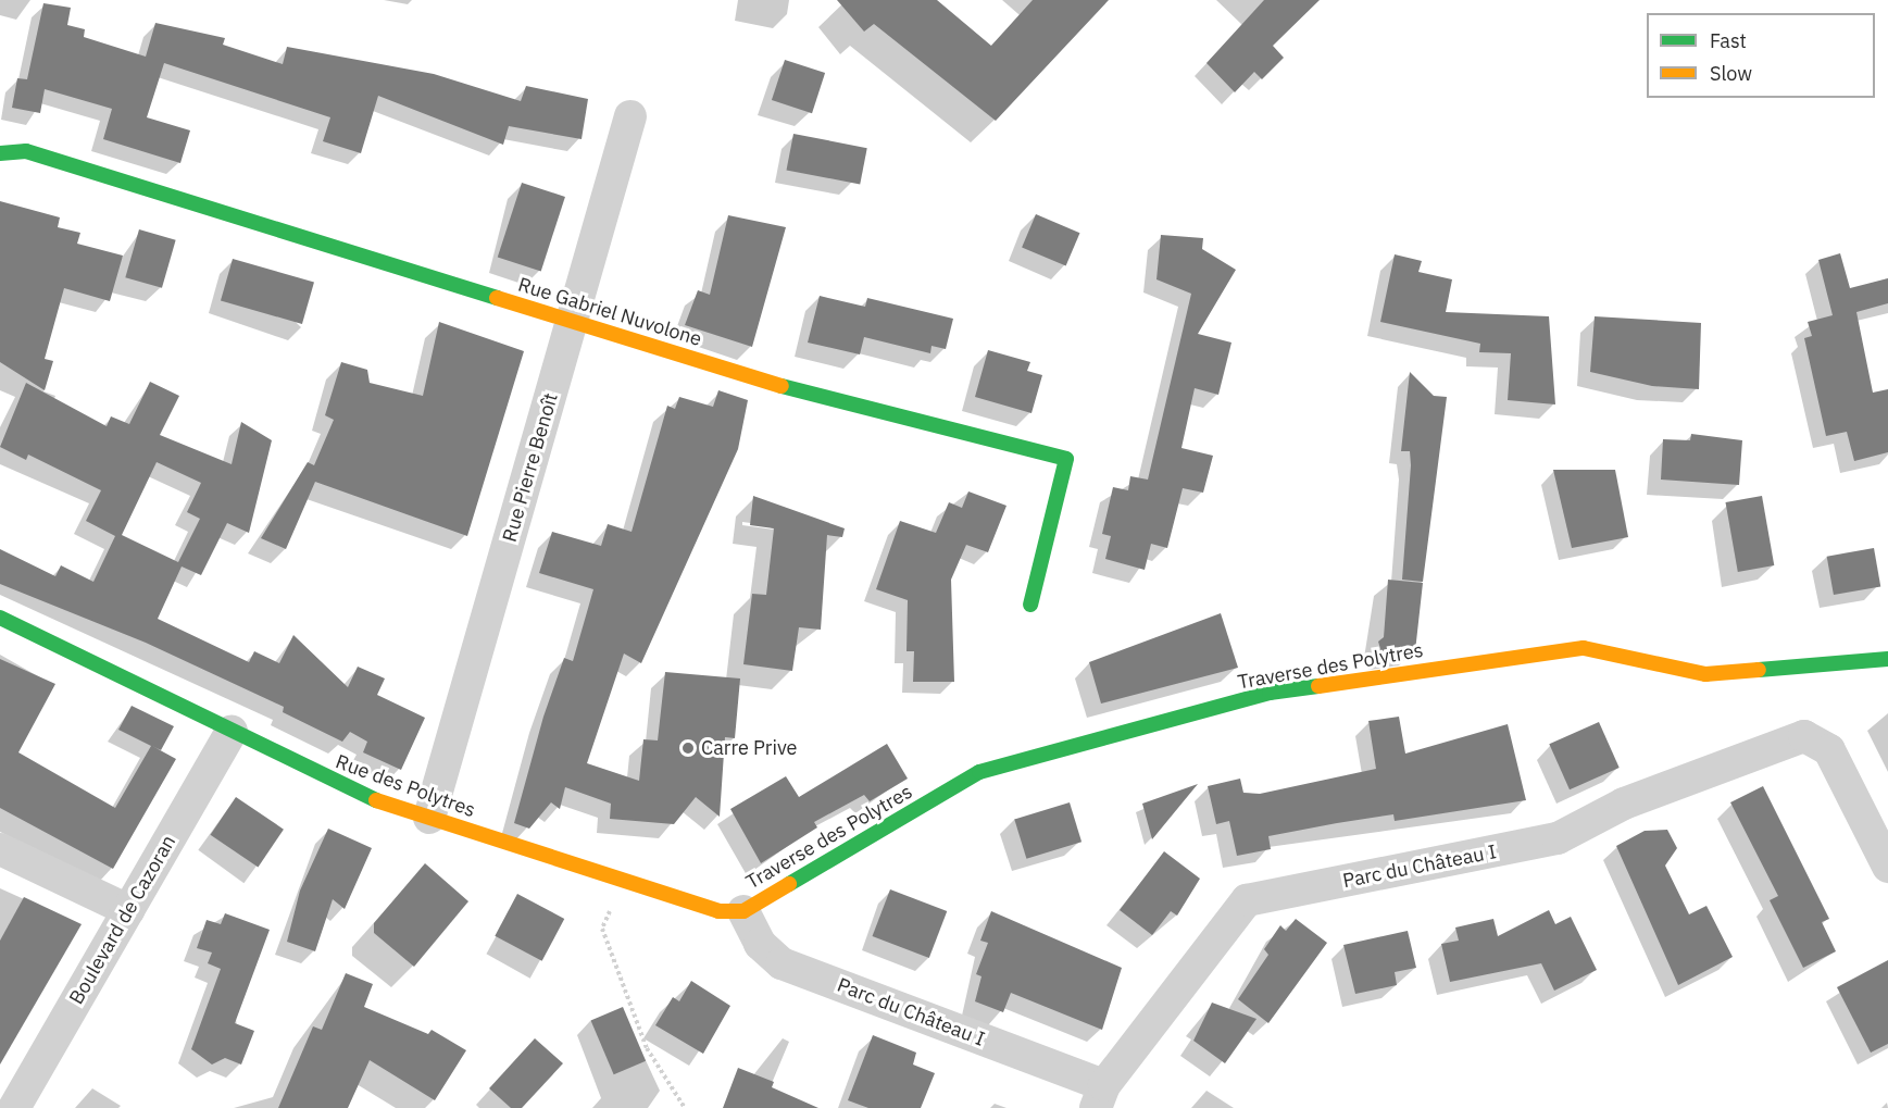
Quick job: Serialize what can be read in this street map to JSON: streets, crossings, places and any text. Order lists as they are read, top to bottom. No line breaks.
{"streets":{"street":["Rue Gabriel Nuvolone","Rue Pierre Benoît","Traverse des Polytres","Rue des Polytres","Parc du Château I","Boulevard de Cazoran"]},"crossings":[["Rue Gabriel Nuvolone","Rue Pierre Benoît"],["Rue Pierre Benoît","Rue des Polytres"],["Traverse des Polytres","Rue des Polytres"],["Traverse des Polytres","Parc du Château I"],["Rue des Polytres","Parc du Château I"],["Rue des Polytres","Boulevard de Cazoran"]],"places":["Carre Prive"],"legend":["Fast","Slow"]}
